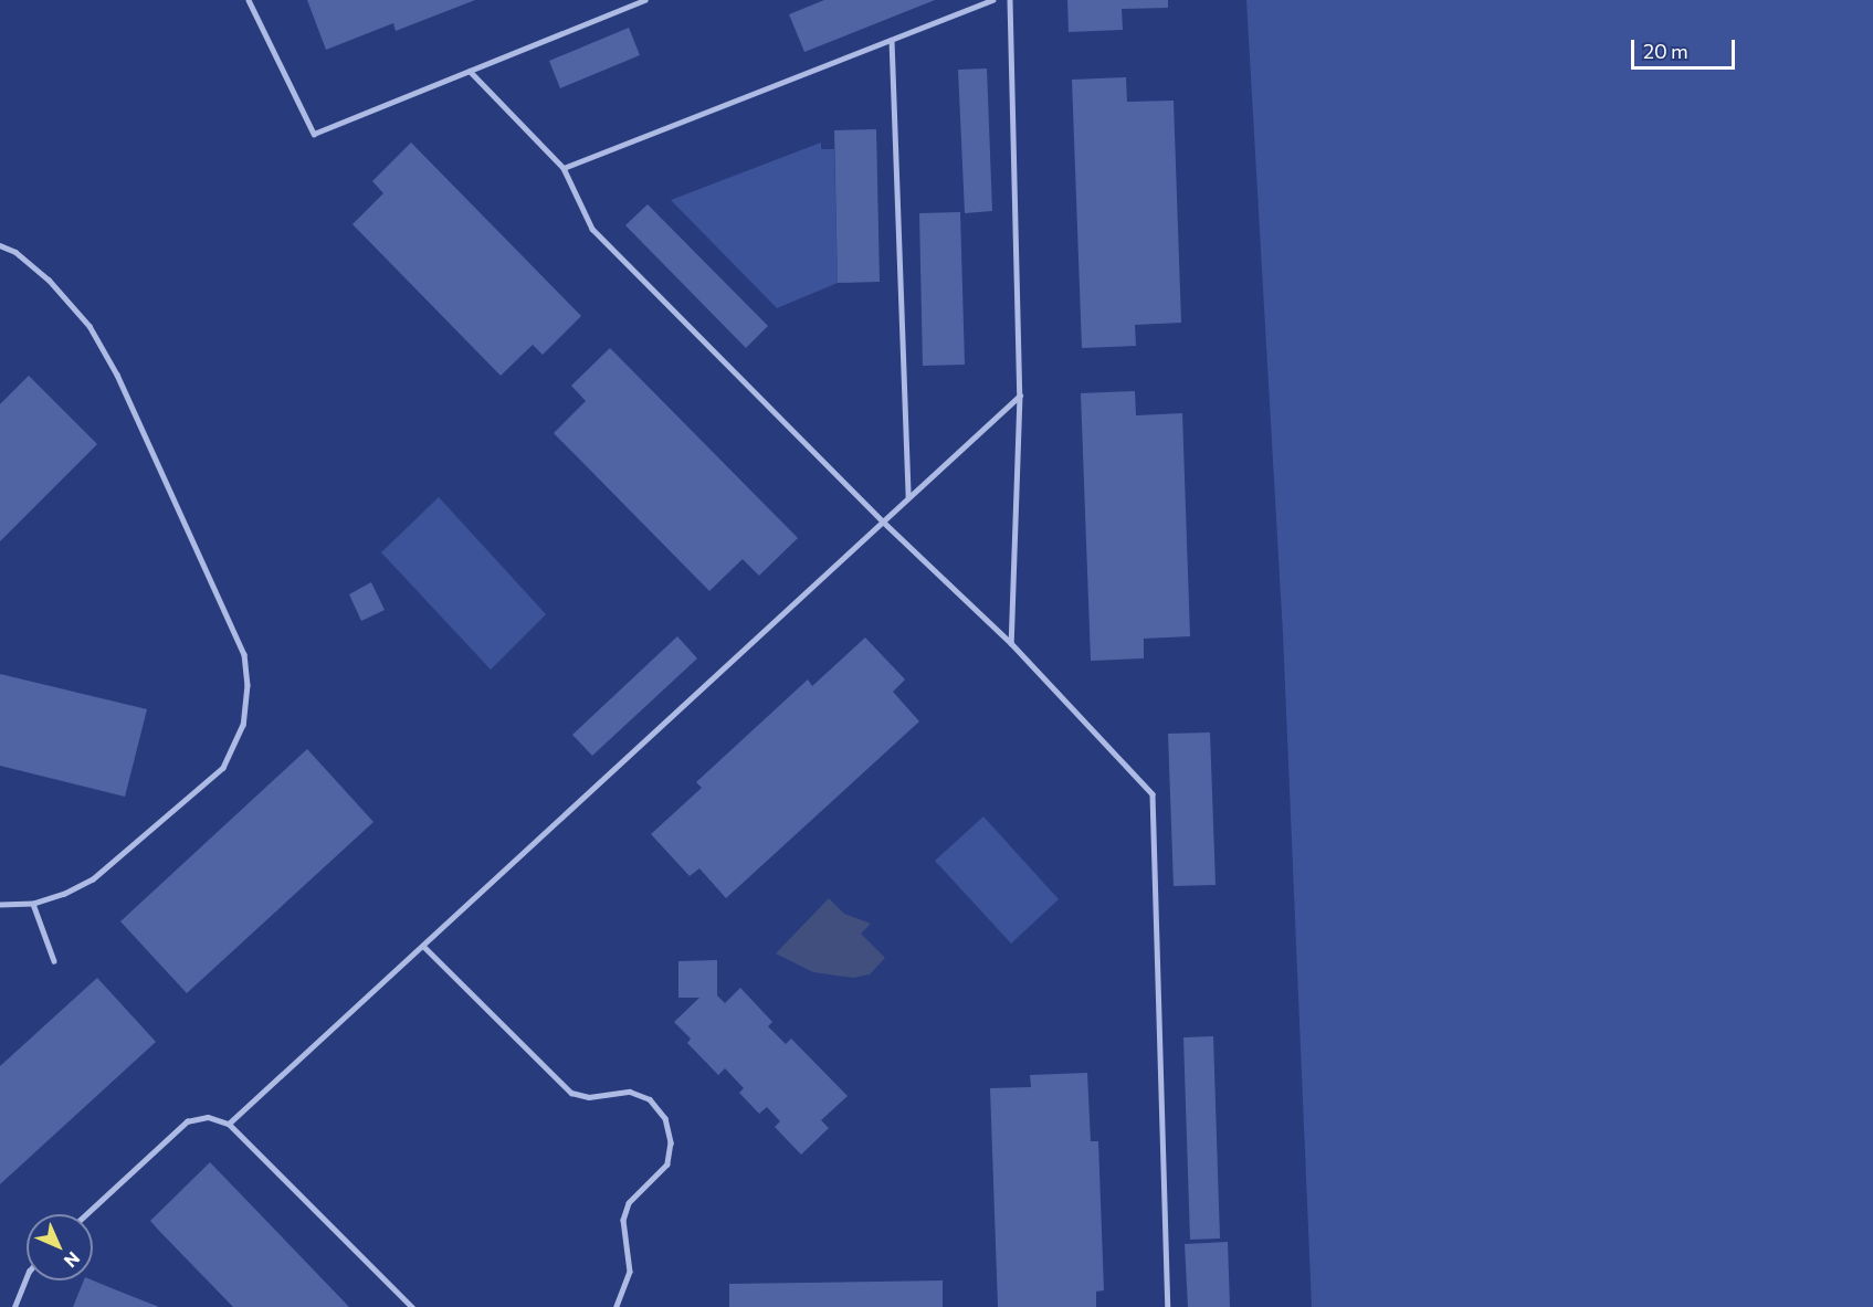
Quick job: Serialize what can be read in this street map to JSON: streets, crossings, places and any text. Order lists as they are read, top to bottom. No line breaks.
{"scale_bar":"20 m","north":"bottom right"}
